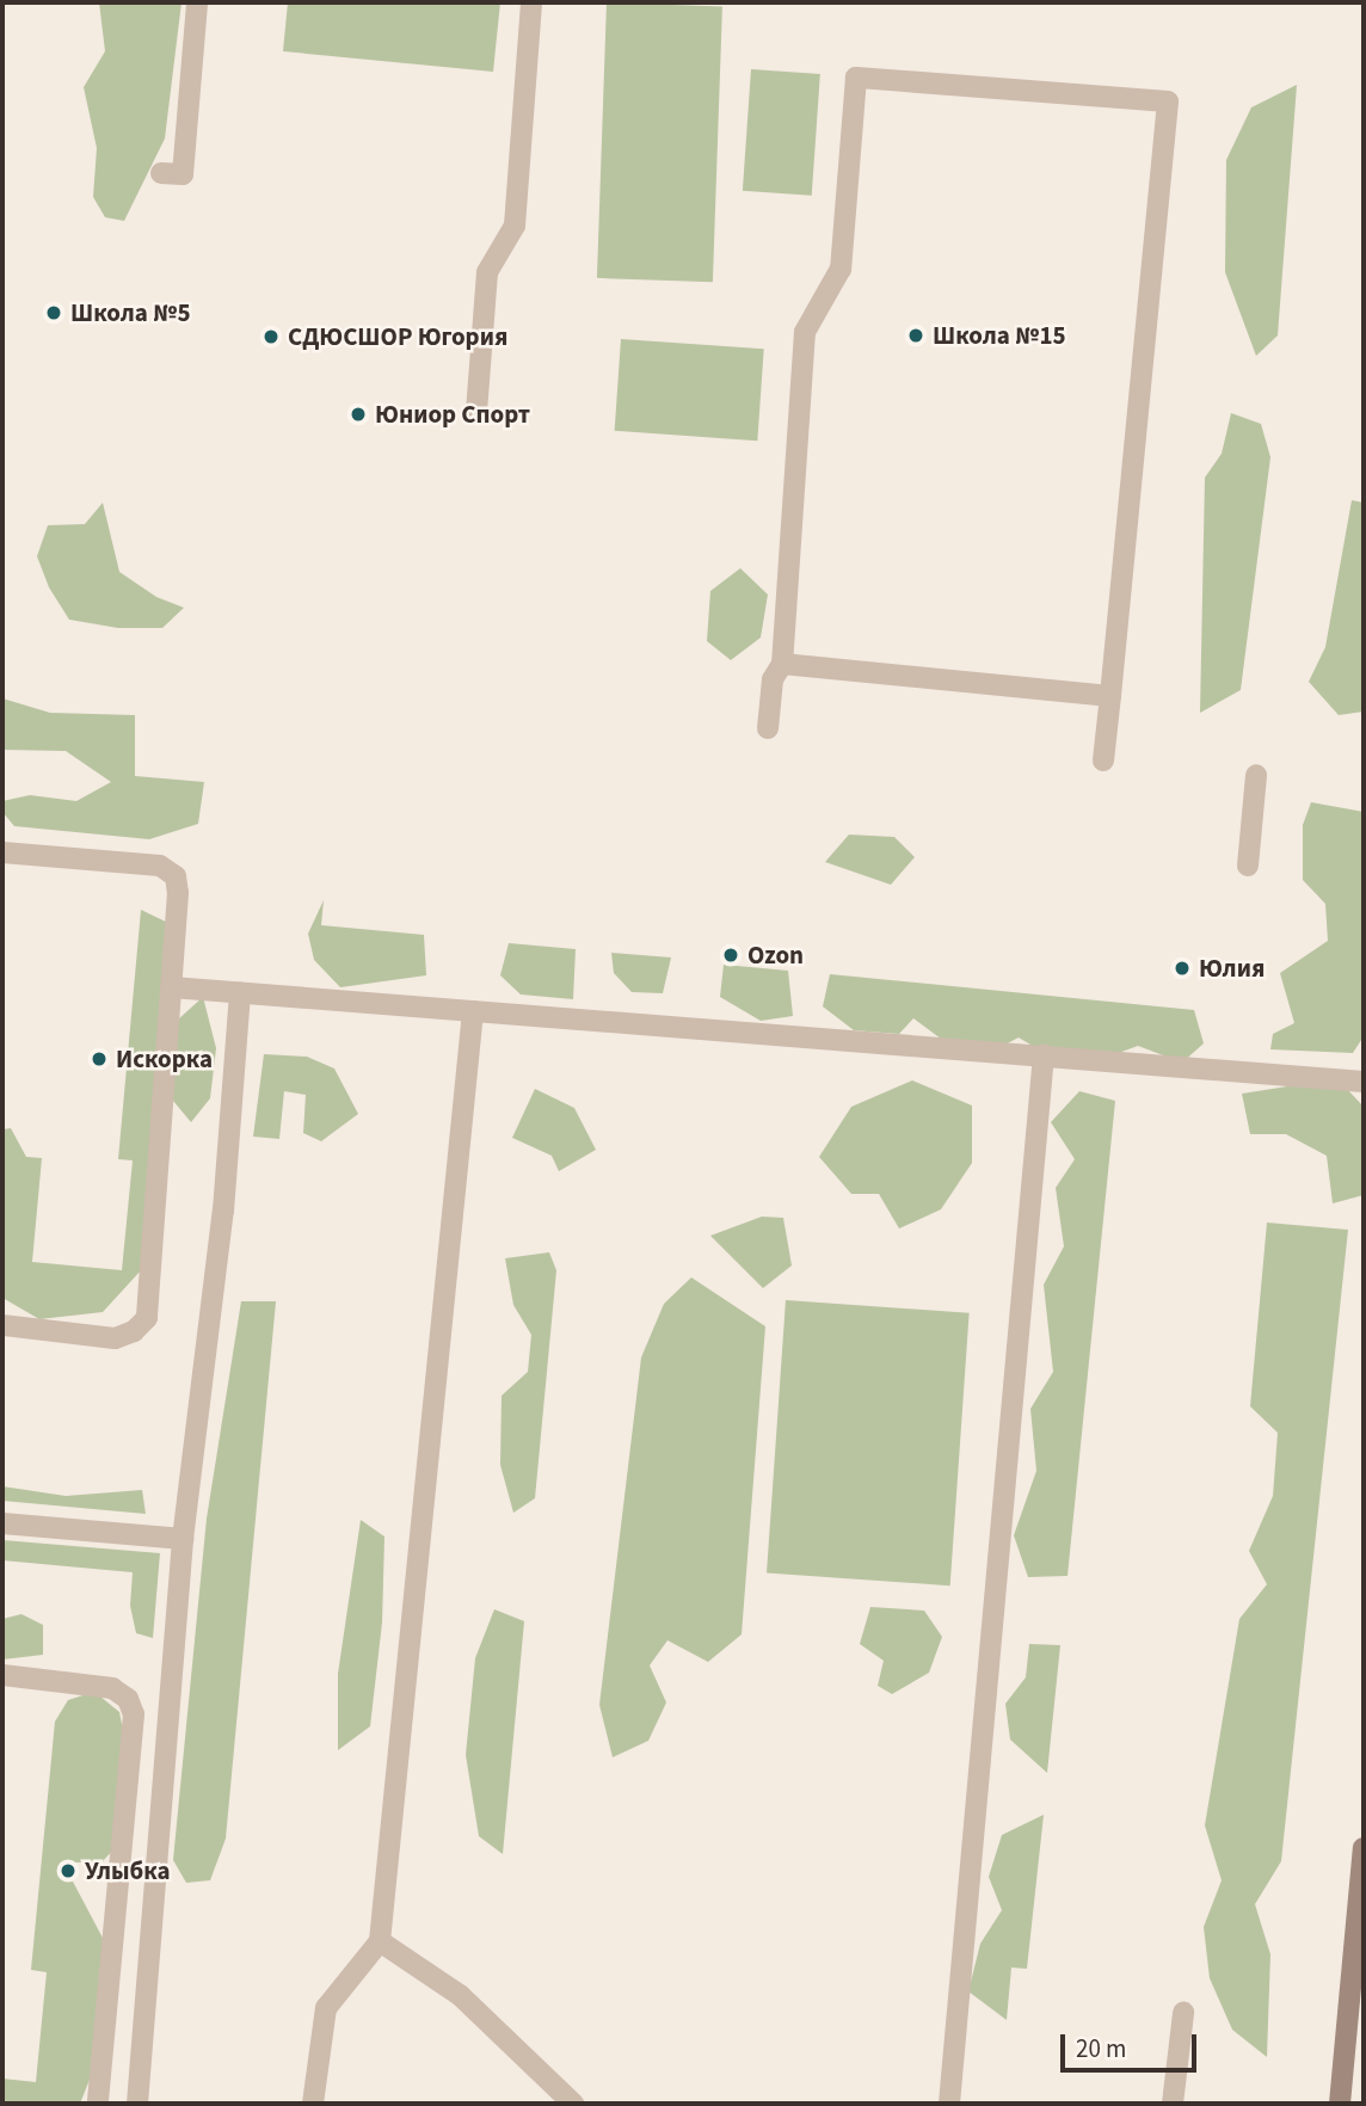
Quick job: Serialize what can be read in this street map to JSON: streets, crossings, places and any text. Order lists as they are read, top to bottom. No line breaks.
{"places":["Школа №5","Школа №15","СДЮСШОР Югория","Юниор Спорт","Ozon","Юлия","Искорка","Улыбка"],"scale_bar":"20 m"}
